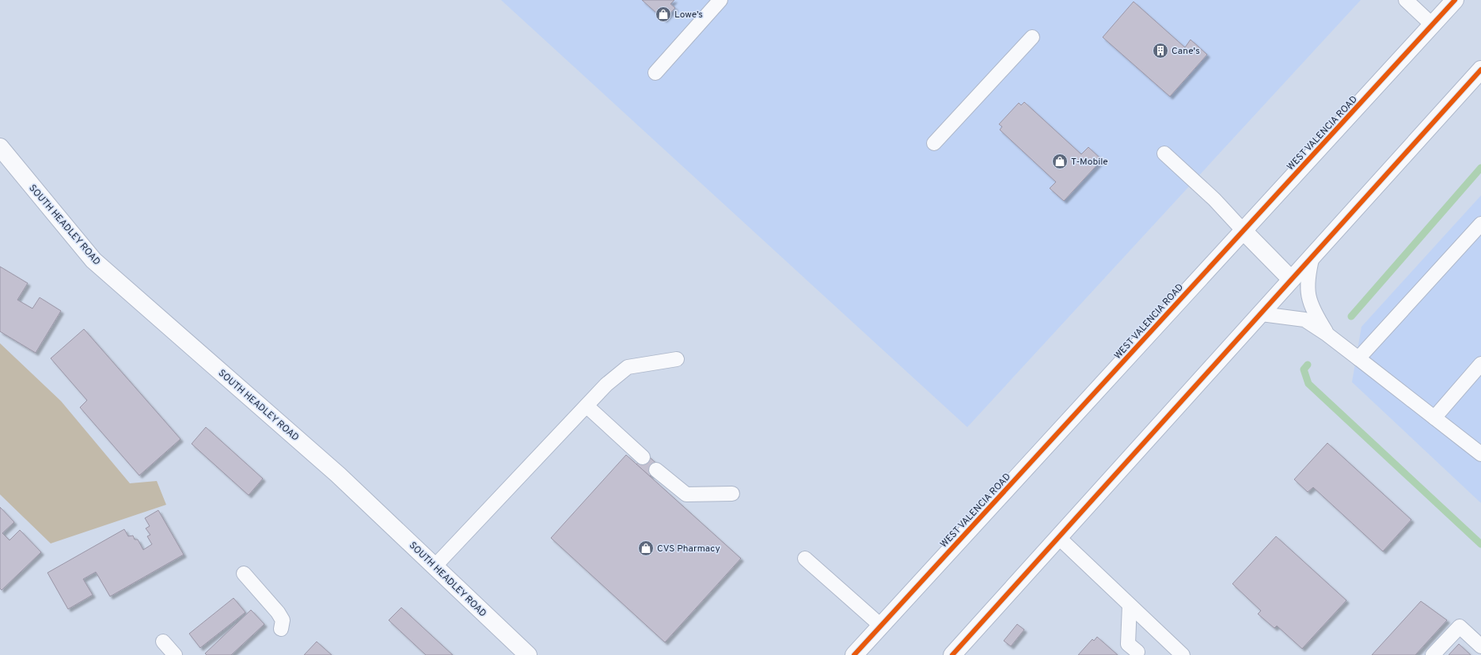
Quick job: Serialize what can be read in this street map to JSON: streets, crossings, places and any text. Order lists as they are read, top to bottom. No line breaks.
{"streets":{"main road":["WEST VALENCIA ROAD","SOUTH HEADLEY ROAD"]},"places":{"shop":["Lowe’s","T-Mobile","CVS Pharmacy"],"building":["Cane's"]}}
